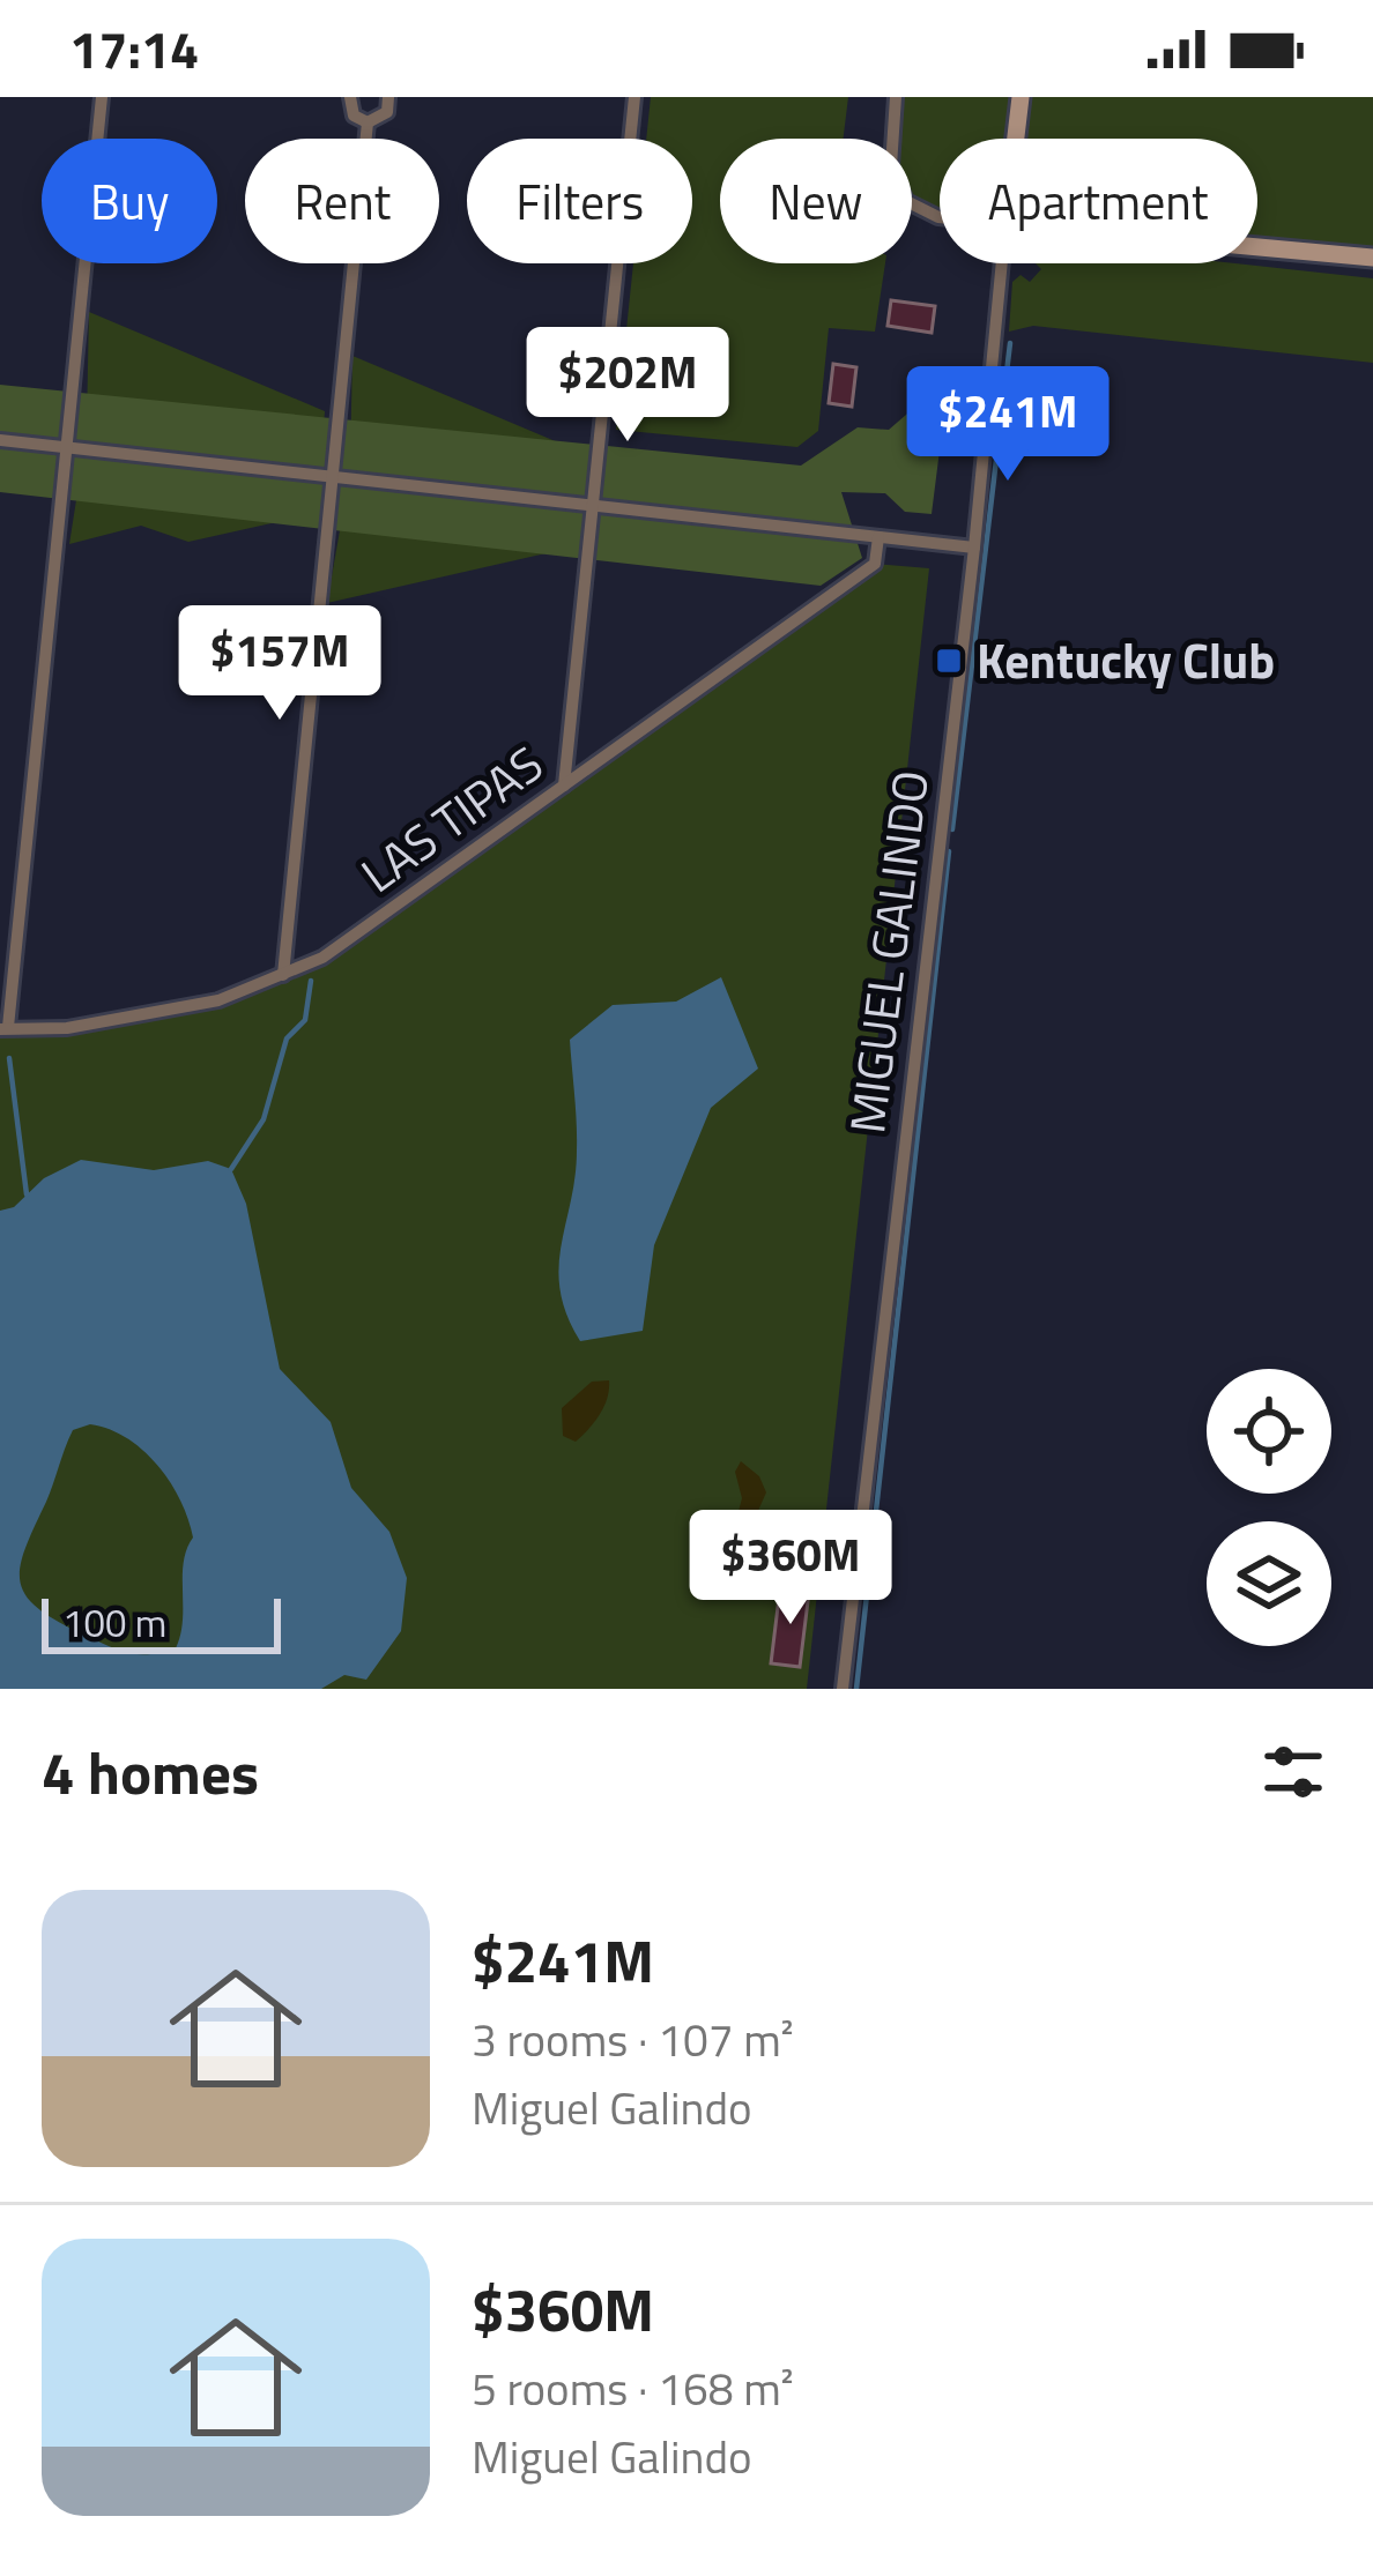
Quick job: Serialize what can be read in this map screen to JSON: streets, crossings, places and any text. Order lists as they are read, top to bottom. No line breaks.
{"streets":{"street":["LAS TIPAS","MIGUEL GALINDO"]},"places":{"transit":["Kentucky Club"]},"scale_bar":"100 m","page":{"status":"17:14","chip":["Buy","Rent","Filters","New","Apartment"],"price":["$202M","$241M","$157M","$360M"],"scale":"100 m","heading":"4 homes","list":[{"name":"$241M","note":"3 rooms · 107 m² · Miguel Galindo"},{"name":"$360M","note":"5 rooms · 168 m² · Miguel Galindo"}]}}
